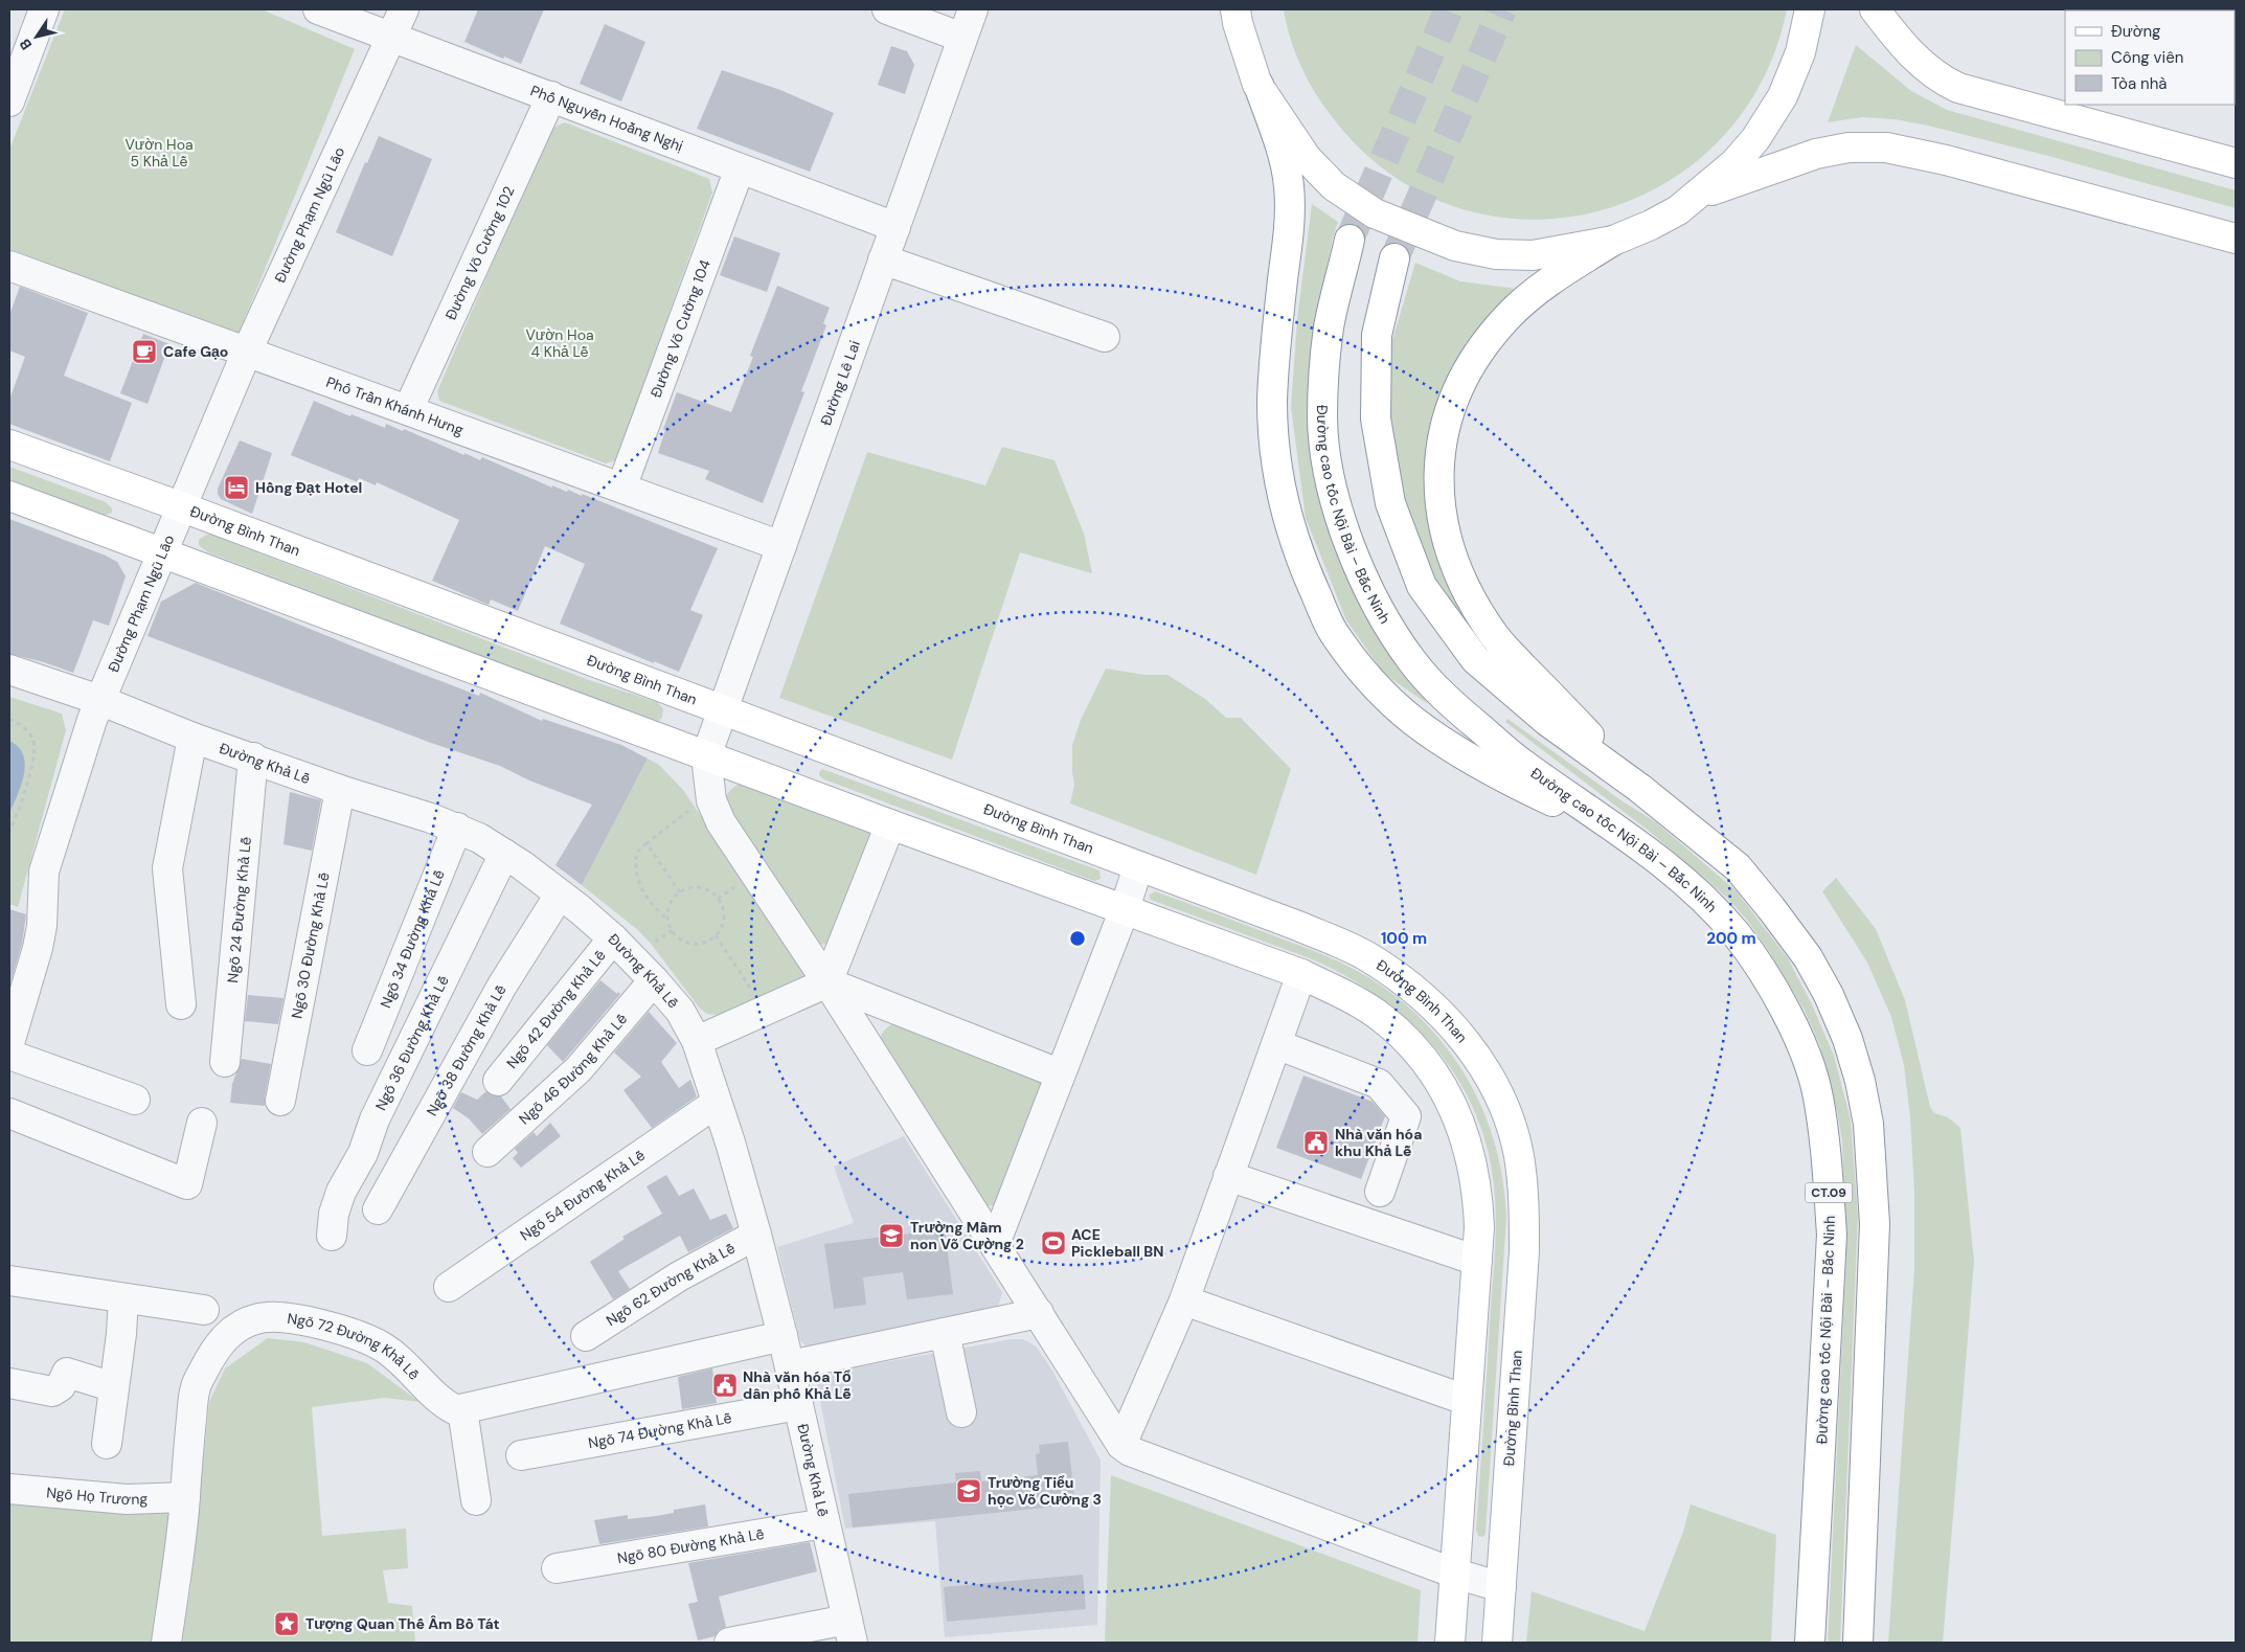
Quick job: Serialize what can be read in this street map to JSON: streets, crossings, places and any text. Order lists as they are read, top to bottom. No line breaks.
{"streets":{"main road":["Đường cao tốc Nội Bài – Bắc Ninh","Đường Bình Than","CT.09"],"street":["Phố Nguyễn Hoằng Nghị","Đường Phạm Ngũ Lão","Đường Võ Cường 102","Đường Võ Cường 104","Đường Lê Lai","Phố Trần Khánh Hưng","Đường Khả Lễ","Ngõ 24 Đường Khả Lễ","Ngõ 34 Đường Khả Lễ","Ngõ 30 Đường Khả Lễ","Ngõ 42 Đường Khả Lễ","Ngõ 36 Đường Khả Lễ","Ngõ 38 Đường Khả Lễ","Ngõ 46 Đường Khả Lễ","Ngõ 54 Đường Khả Lễ","Ngõ 62 Đường Khả Lễ","Ngõ 72 Đường Khả Lễ","Ngõ 74 Đường Khả Lễ","Ngõ Họ Trương","Ngõ 80 Đường Khả Lễ"]},"crossings":[["Phố Nguyễn Hoằng Nghị","Đường Phạm Ngũ Lão"],["Phố Nguyễn Hoằng Nghị","Đường Võ Cường 102"],["Phố Nguyễn Hoằng Nghị","Đường Võ Cường 104"],["Phố Nguyễn Hoằng Nghị","Đường Lê Lai"],["Đường Phạm Ngũ Lão","Phố Trần Khánh Hưng"],["Đường Phạm Ngũ Lão","Đường Bình Than"],["Đường Phạm Ngũ Lão","Đường Khả Lễ"],["Đường Võ Cường 102","Phố Trần Khánh Hưng"],["Đường Võ Cường 104","Phố Trần Khánh Hưng"],["Đường Lê Lai","Phố Trần Khánh Hưng"],["Đường Lê Lai","Đường Bình Than"],["Đường Khả Lễ","Ngõ 24 Đường Khả Lễ"],["Đường Khả Lễ","Ngõ 34 Đường Khả Lễ"],["Đường Khả Lễ","Ngõ 30 Đường Khả Lễ"],["Đường Khả Lễ","Ngõ 42 Đường Khả Lễ"],["Đường Khả Lễ","Ngõ 36 Đường Khả Lễ"],["Đường Khả Lễ","Ngõ 38 Đường Khả Lễ"],["Đường Khả Lễ","Ngõ 46 Đường Khả Lễ"],["Đường Khả Lễ","Ngõ 54 Đường Khả Lễ"],["Đường Khả Lễ","Ngõ 62 Đường Khả Lễ"],["Đường Khả Lễ","Ngõ 74 Đường Khả Lễ"],["Đường Khả Lễ","Ngõ 80 Đường Khả Lễ"],["Ngõ 72 Đường Khả Lễ","Ngõ Họ Trương"]],"parks":["Vườn Hoa 5 Khả Lễ","Vườn Hoa 4 Khả Lễ"],"places":{"cafe":["Cafe Gạo"],"hotel":["Hồng Đạt Hotel"],"public building":["Nhà văn hóa khu Khả Lễ","Nhà văn hóa Tổ dân phố Khả Lễ"],"school or university":["Trường Mầm non Võ Cường 2","Trường Tiểu học Võ Cường 3"],"sports":["ACE Pickleball BN"],"place":["Tượng Quan Thế Âm Bồ Tát"]},"legend":["Đường","Công viên","Tòa nhà"],"north":"bottom left","rings":["100 m","200 m"]}
